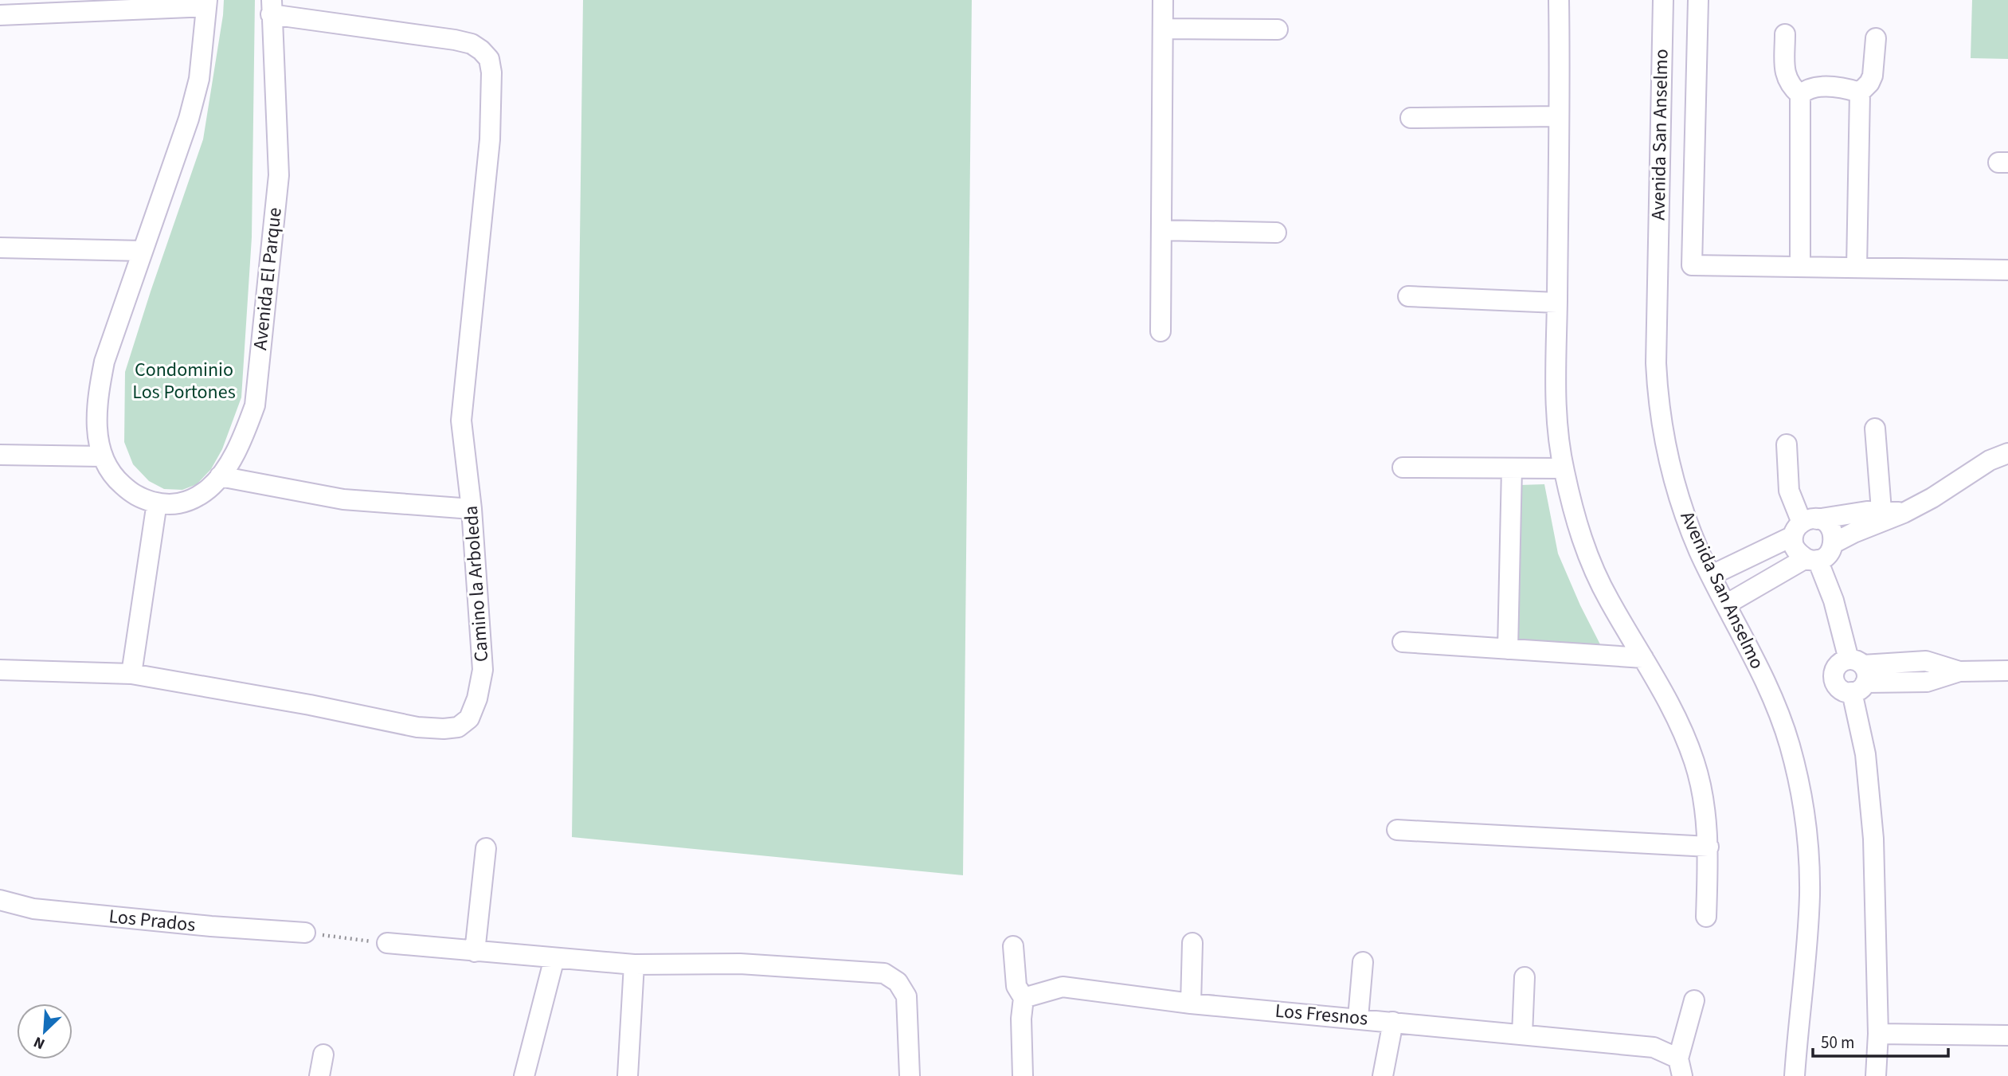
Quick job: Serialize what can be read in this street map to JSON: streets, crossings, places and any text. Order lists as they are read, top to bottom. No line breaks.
{"streets":{"street":["Avenida San Anselmo","Avenida El Parque","Camino la Arboleda","Los Prados","Los Fresnos"]},"crossings":[["Avenida El Parque","Camino la Arboleda"]],"parks":["Condominio Los Portones"],"scale_bar":"50 m","north":"bottom left"}
